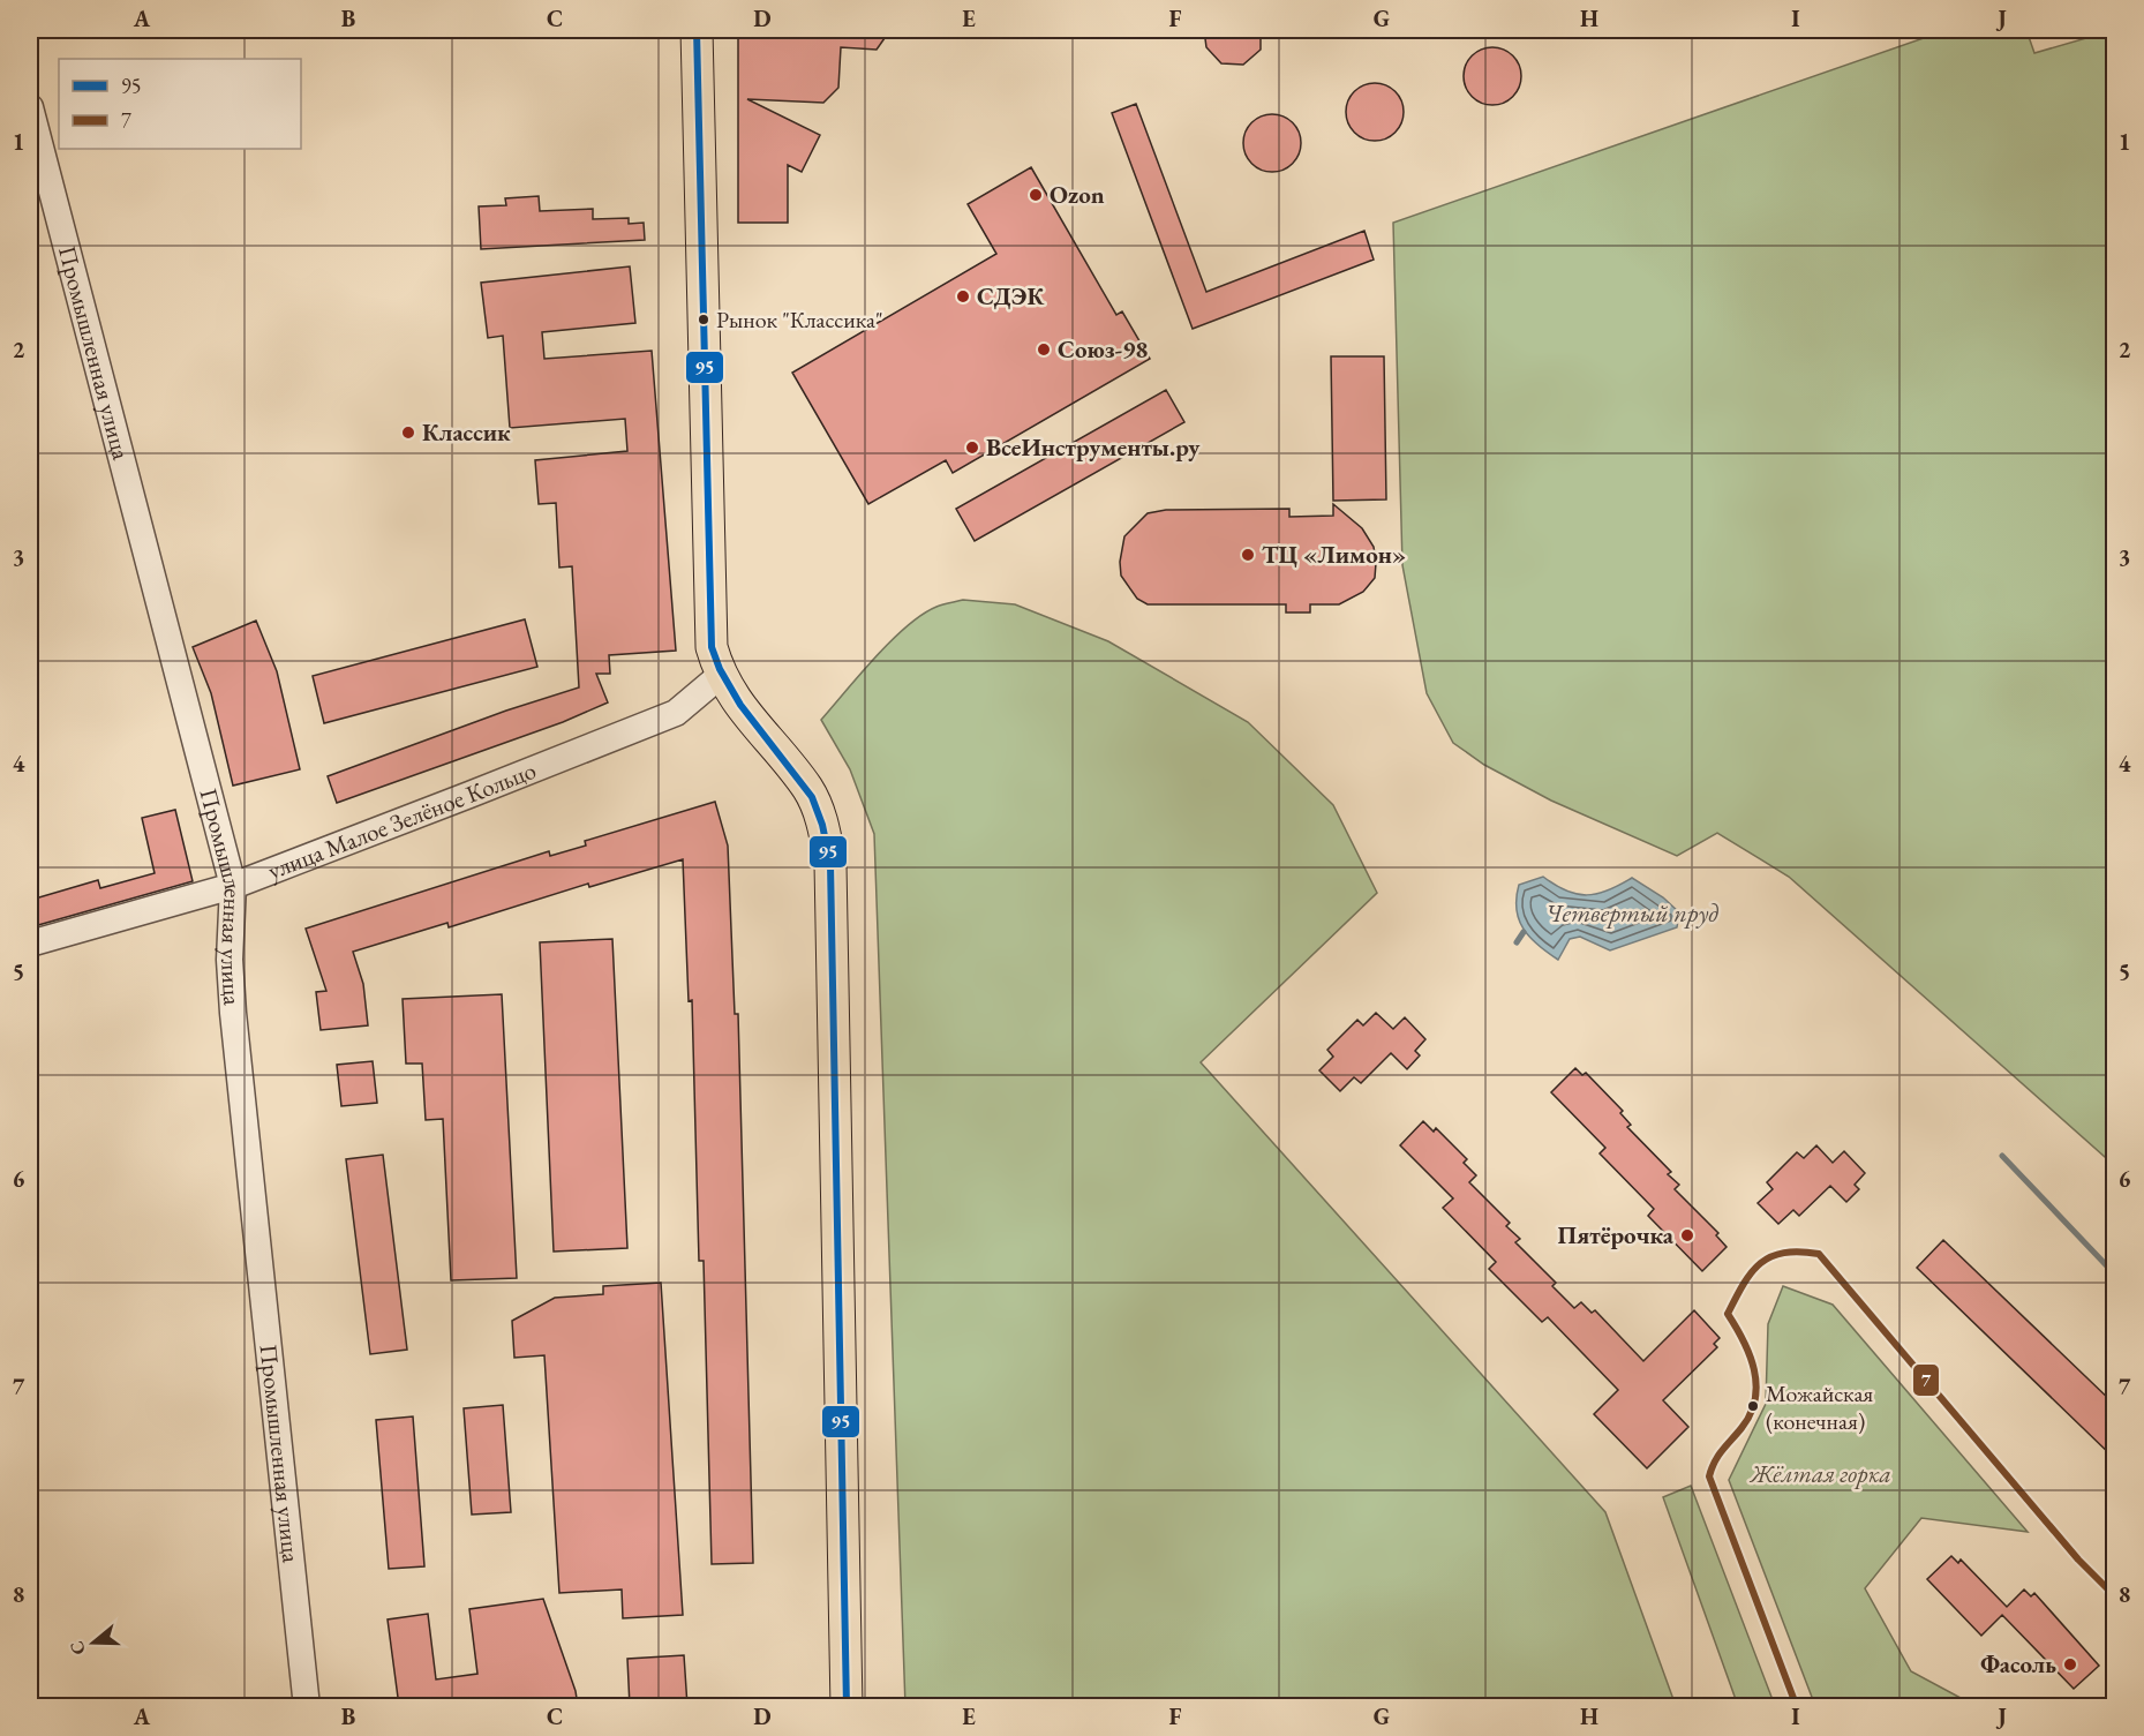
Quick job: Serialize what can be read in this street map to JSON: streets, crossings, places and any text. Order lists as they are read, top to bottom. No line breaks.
{"streets":{"street":["Промышленная улица","улица Малое Зелёное Кольцо"]},"crossings":[["Промышленная улица","улица Малое Зелёное Кольцо"]],"water":["Четвертый пруд"],"parks":["Жёлтая горка"],"places":["Ozon","СДЭК","Рынок \"Классика\"","Союз-98","Классик","ВсеИнструменты.ру","ТЦ «Лимон»","Пятёрочка","Можайская (конечная)","Фасоль"],"lines":["transit line 95","transit line 7"],"legend":["95","7"],"north":"left","grid":{"columns":["A","B","C","D","E","F","G","H","I","J"],"rows":["1","2","3","4","5","6","7","8"]}}
